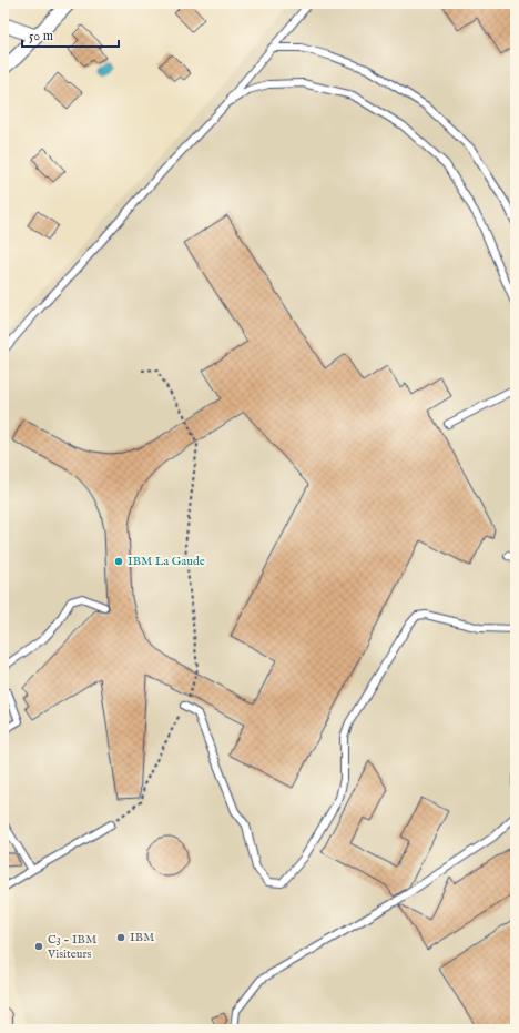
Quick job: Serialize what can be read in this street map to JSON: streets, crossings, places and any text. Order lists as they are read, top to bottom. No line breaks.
{"places":["IBM La Gaude","IBM","C3 - IBM Visiteurs"],"scale_bar":"50 m"}
